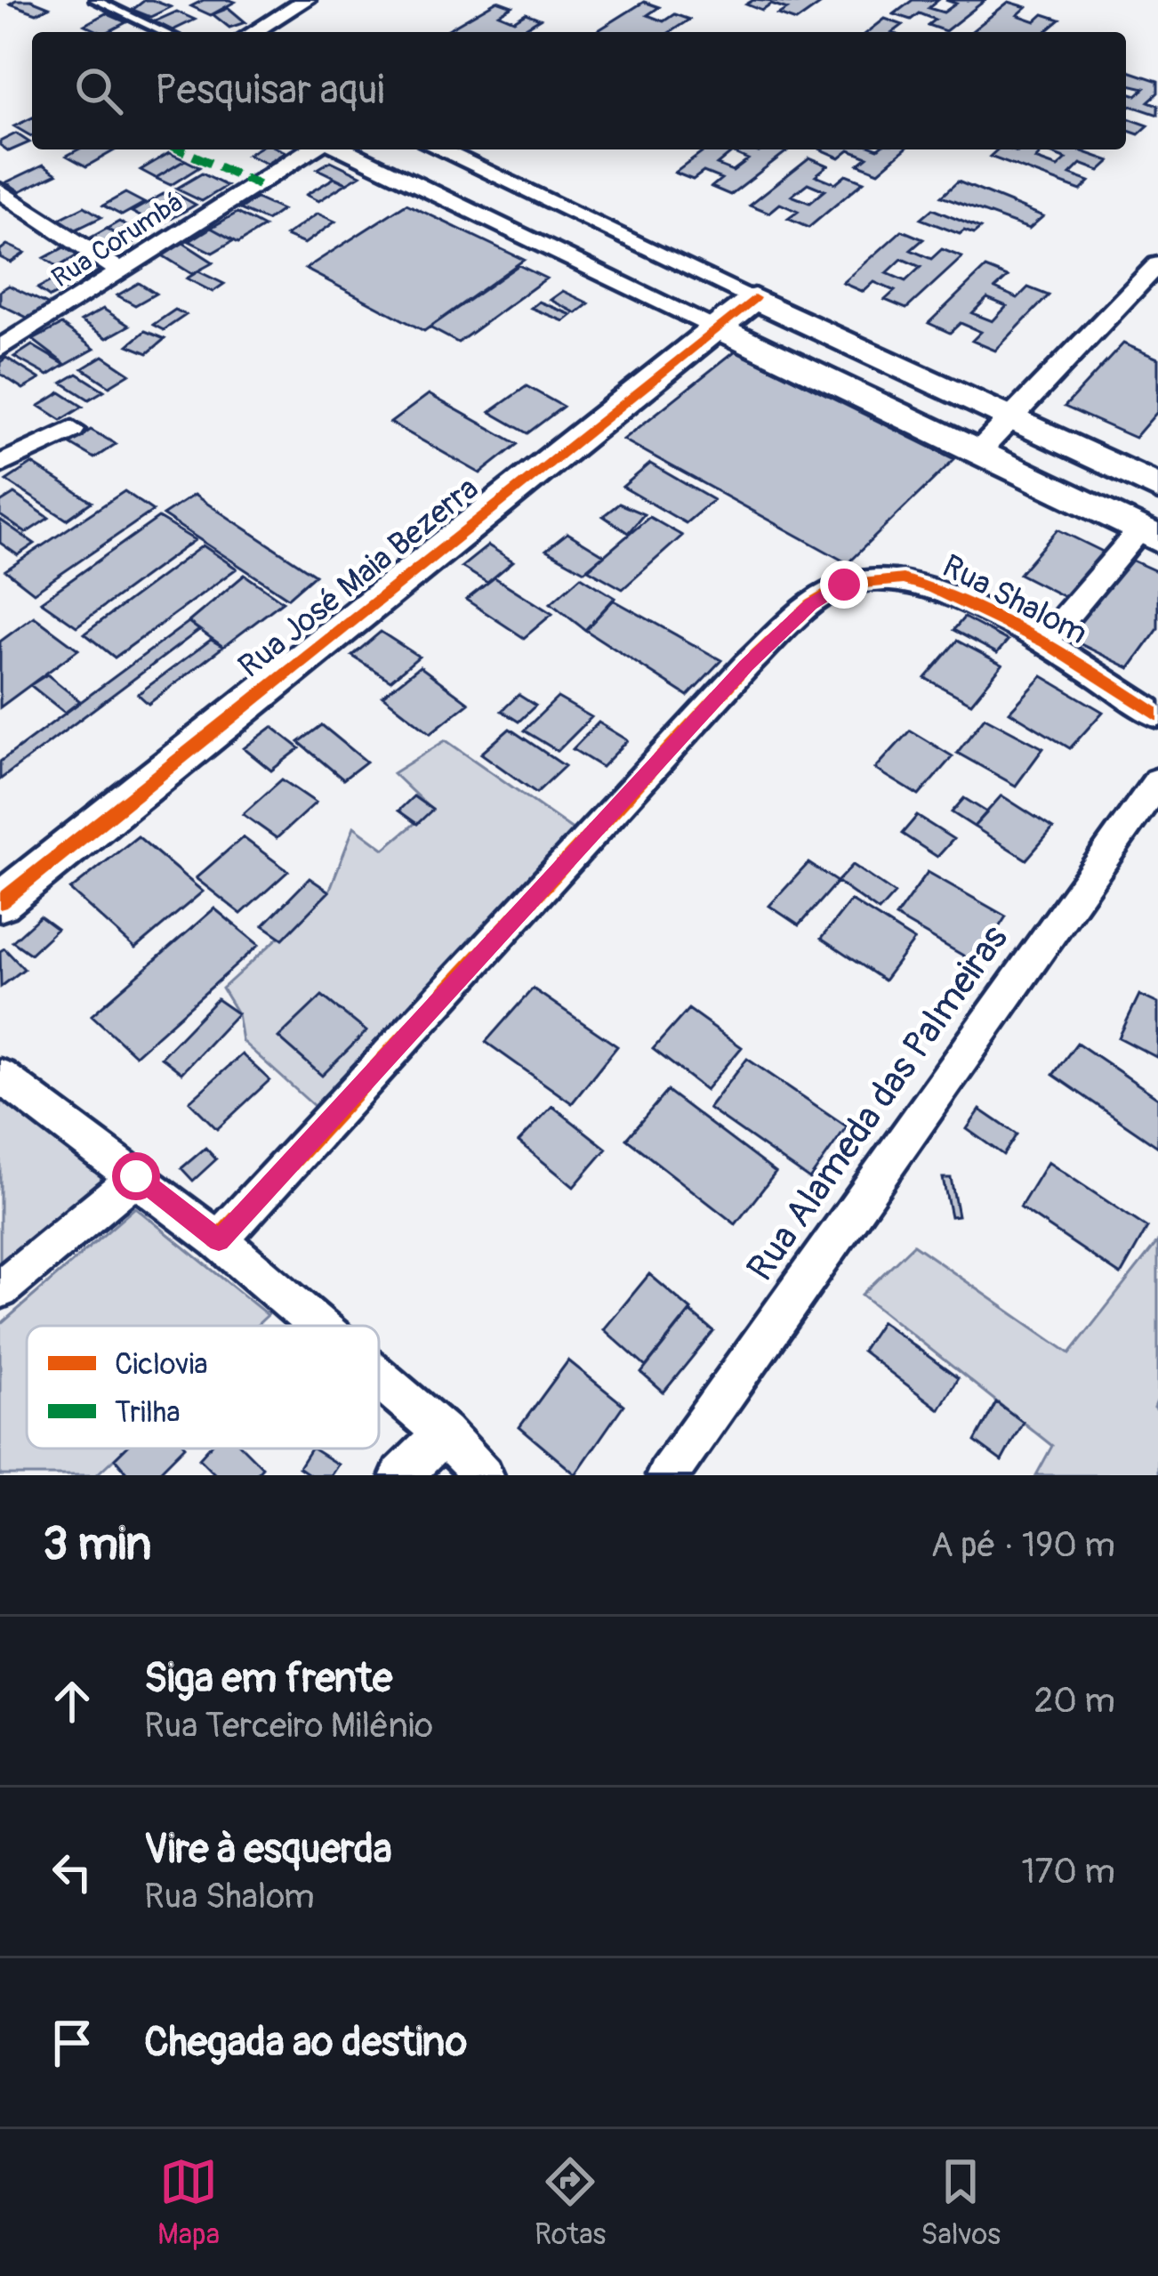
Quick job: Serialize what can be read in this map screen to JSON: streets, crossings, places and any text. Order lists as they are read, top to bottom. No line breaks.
{"streets":{"street":["Rua Corumbá","Rua José Maia Bezerra","Rua Shalom","Rua Alameda das Palmeiras"]},"legend":["Ciclovia","Trilha"],"page":{"search":"Pesquisar aqui","heading":["3 min","A pé · 190 m"],"list":[["Siga em frente","Rua Terceiro Milênio","20 m"],["Vire à esquerda","Rua Shalom","170 m"],"Chegada ao destino"],"nav":["Mapa","Rotas","Salvos"]}}
